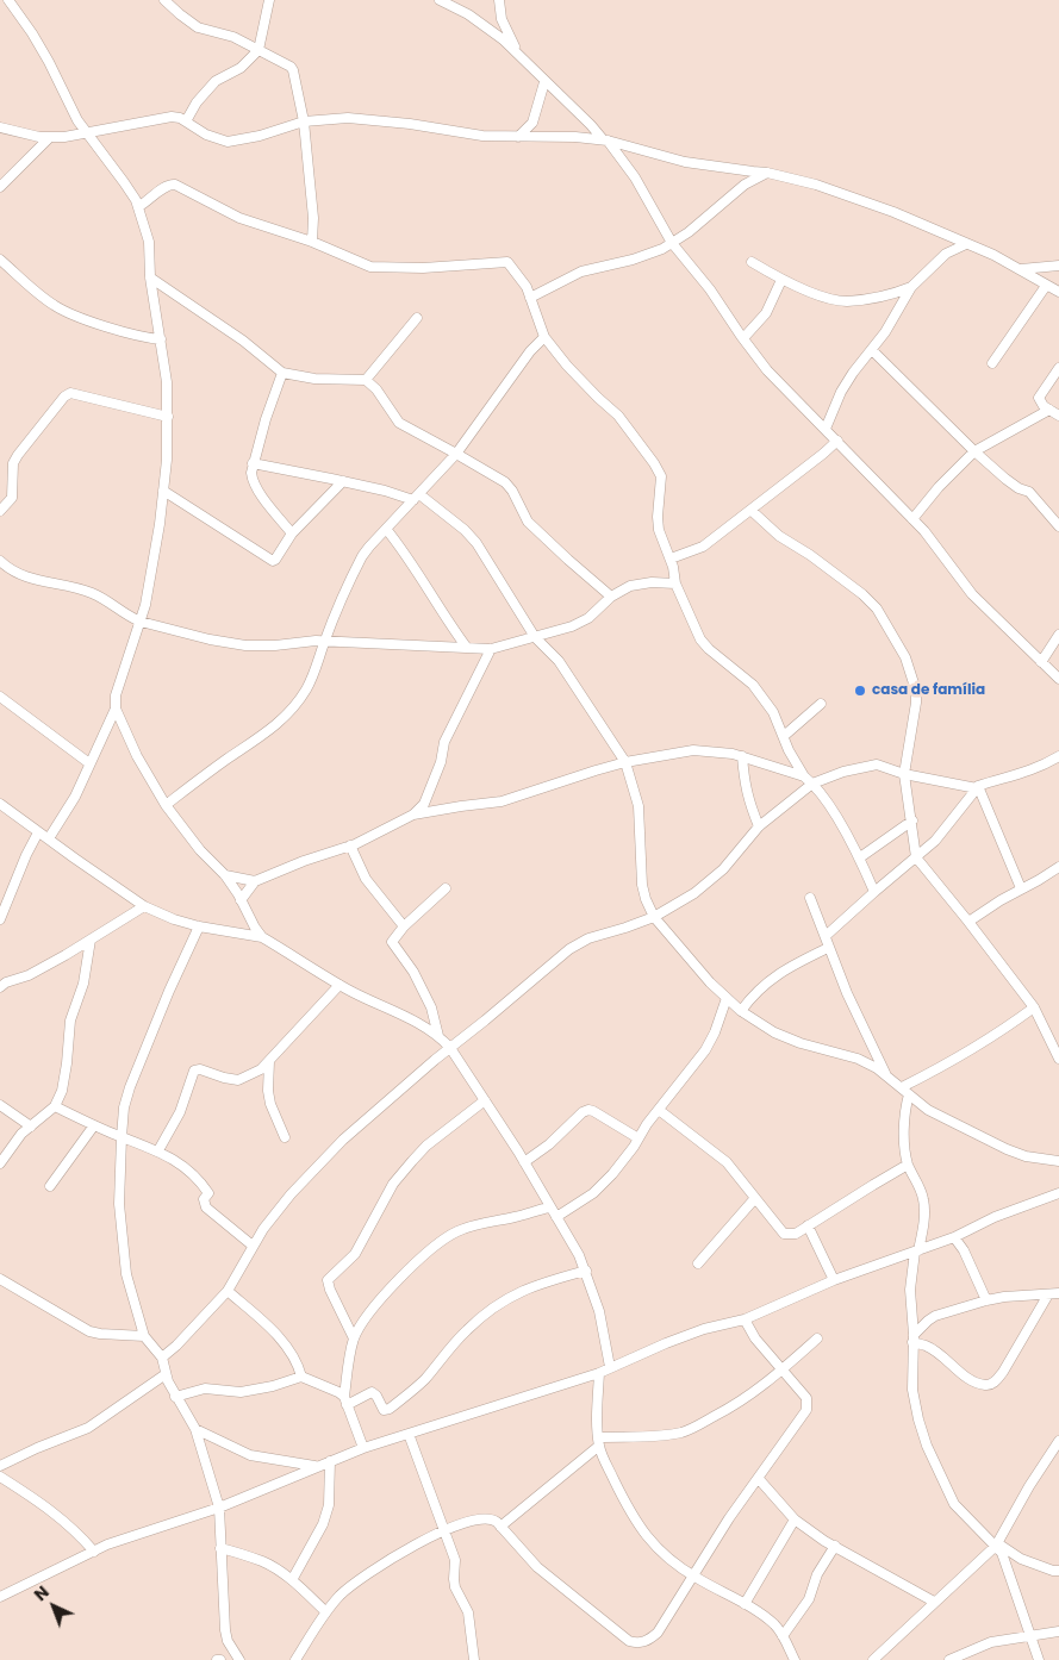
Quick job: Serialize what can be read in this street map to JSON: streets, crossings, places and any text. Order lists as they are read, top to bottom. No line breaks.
{"places":["casa de família"],"north":"top left"}
